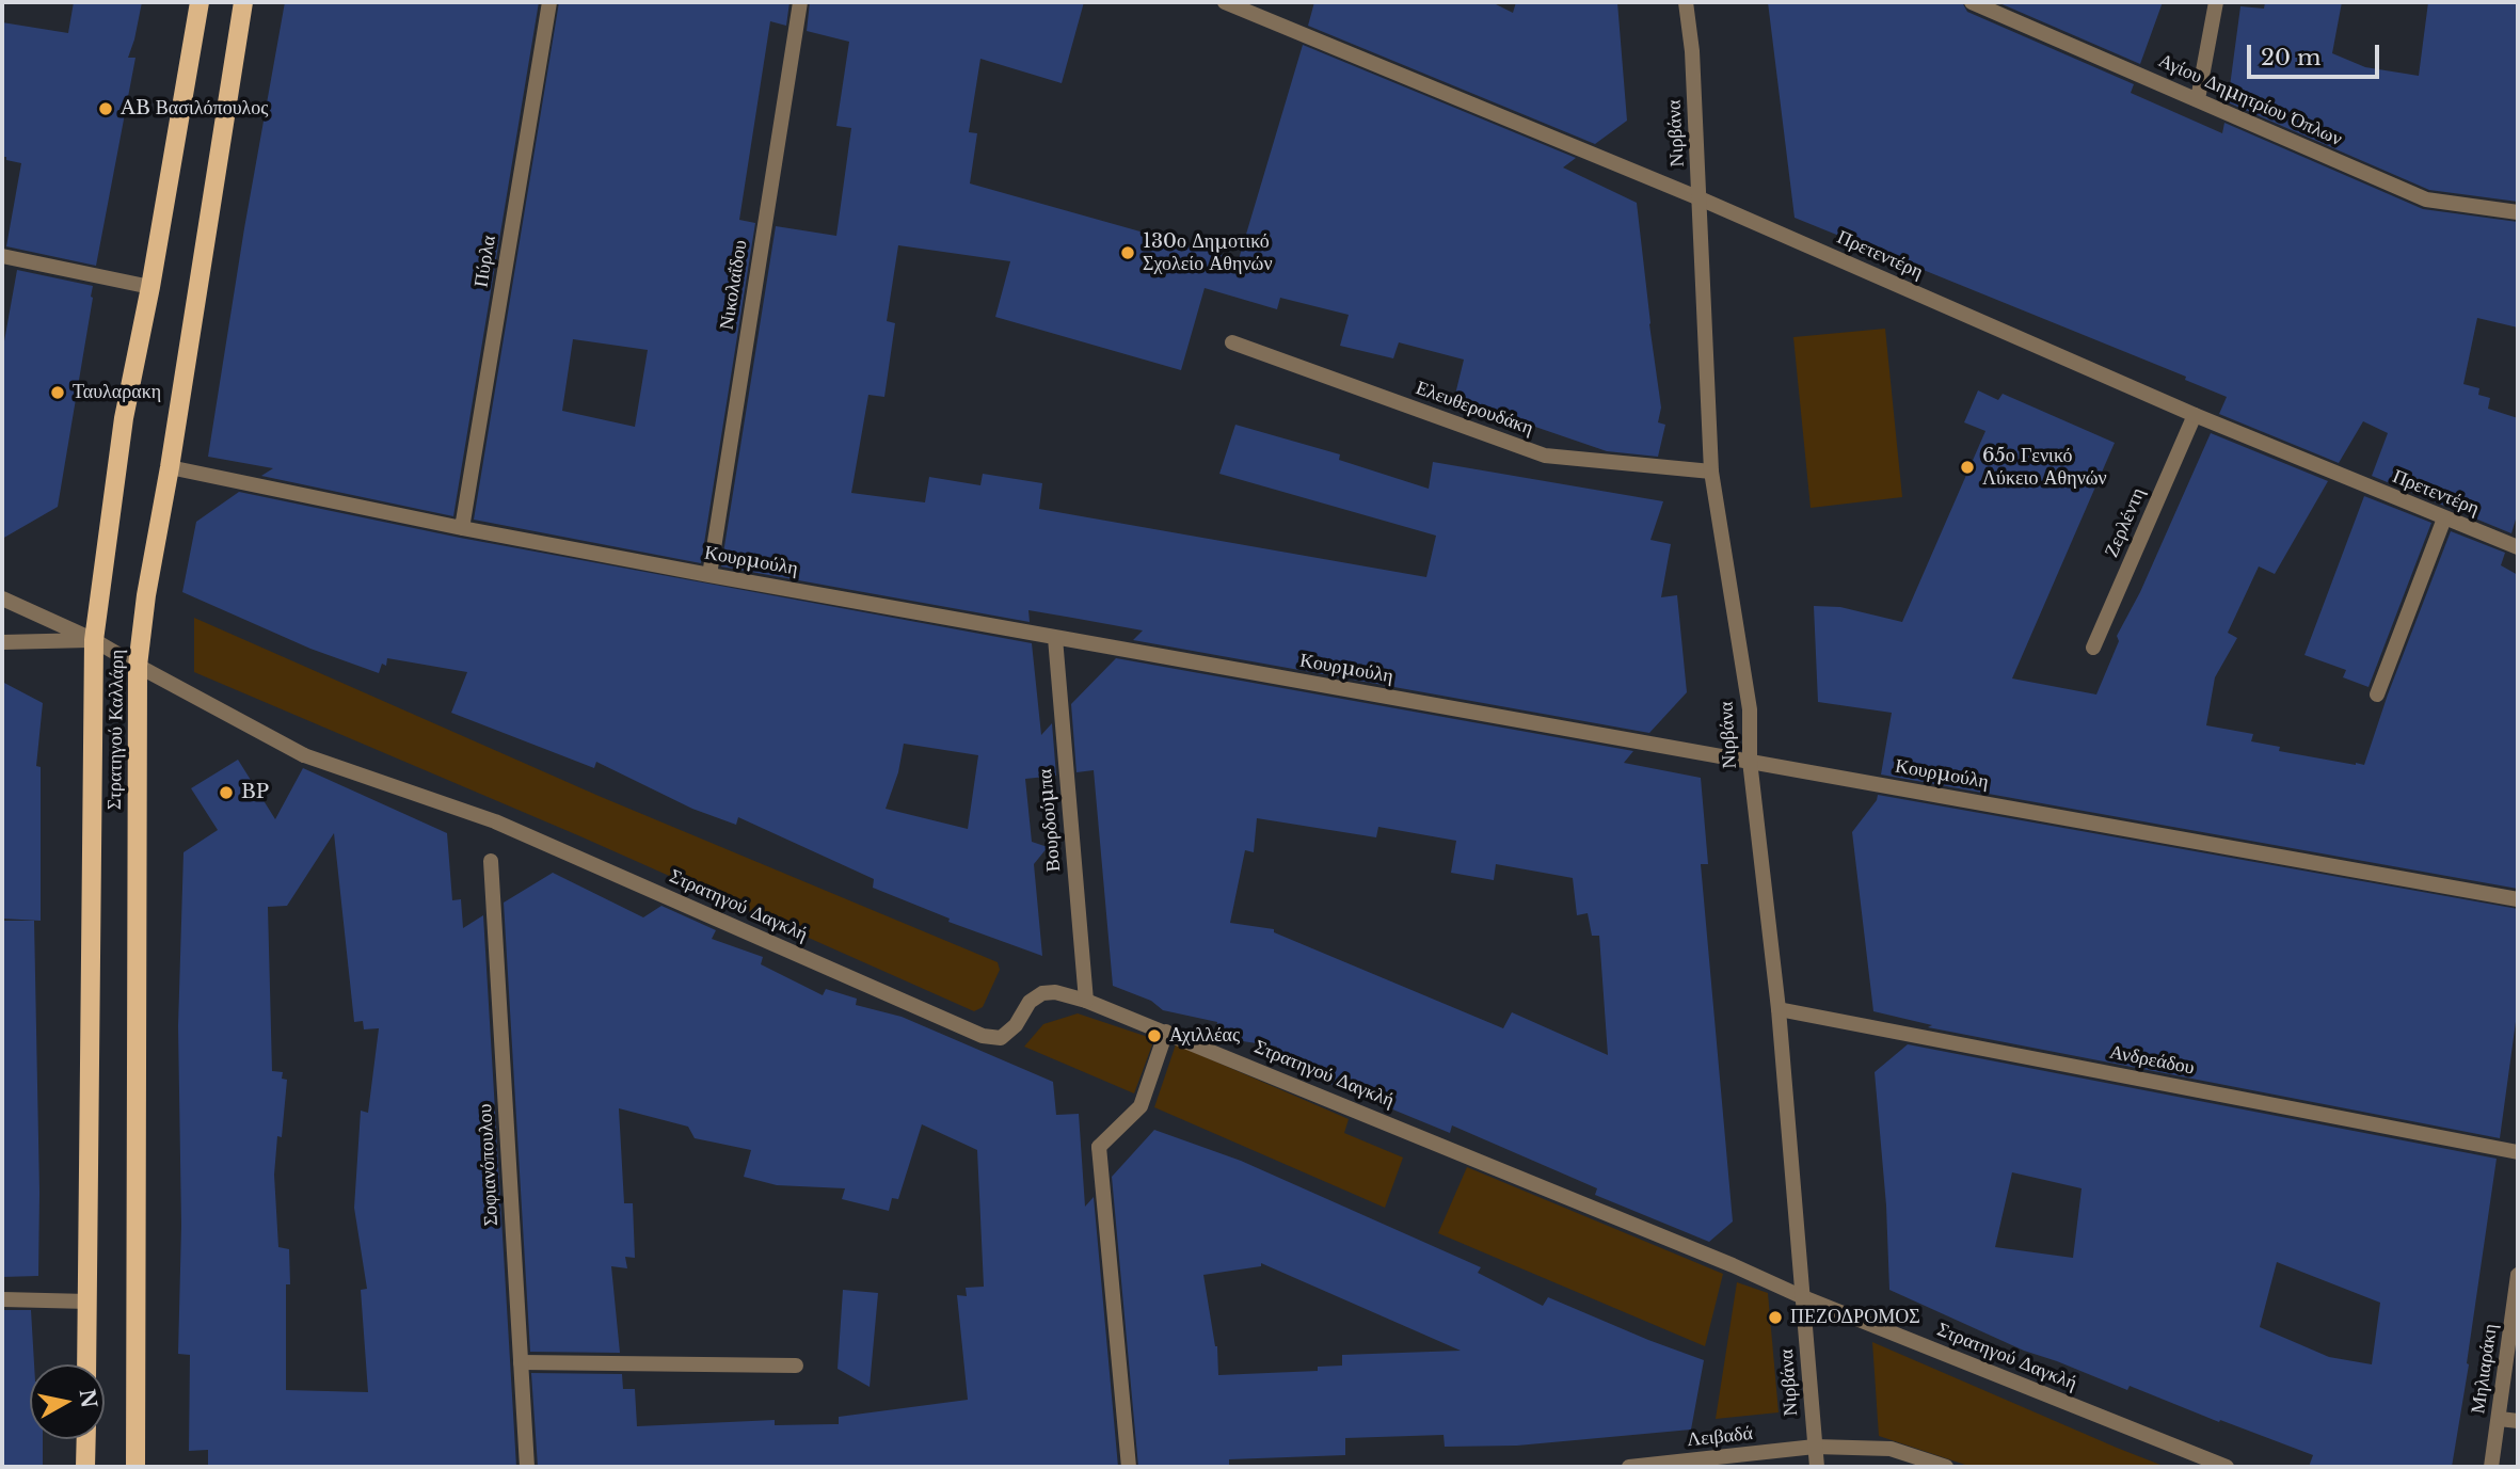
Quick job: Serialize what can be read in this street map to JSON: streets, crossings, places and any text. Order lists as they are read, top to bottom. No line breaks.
{"streets":{"main road":["Στρατηγού Καλλάρη"],"street":["Αγίου Δημητρίου Όπλων","Νιρβάνα","Πρετεντέρη","Πύρλα","Νικολαΐδου","Ελευθερουδάκη","Ζερλέντη","Κουρμούλη","Βουρδούμπα","Στρατηγού Δαγκλή","Ανδρεάδου","Σοφιανόπουλου","Μηλιαράκη","Λειβαδά"]},"crossings":[["Νιρβάνα","Πρετεντέρη"],["Νιρβάνα","Ελευθερουδάκη"],["Νιρβάνα","Κουρμούλη"],["Νιρβάνα","Στρατηγού Δαγκλή"],["Νιρβάνα","Ανδρεάδου"],["Νιρβάνα","Λειβαδά"],["Πρετεντέρη","Ζερλέντη"],["Πύρλα","Κουρμούλη"],["Νικολαΐδου","Κουρμούλη"],["Κουρμούλη","Στρατηγού Καλλάρη"],["Κουρμούλη","Βουρδούμπα"],["Στρατηγού Καλλάρη","Στρατηγού Δαγκλή"],["Βουρδούμπα","Στρατηγού Δαγκλή"]],"places":["AB Βασιλόπουλος","130ο Δημοτικό Σχολείο Αθηνών","Ταυλαρακη","65ο Γενικό Λύκειο Αθηνών","BP","Αχιλλέας","ΠΕΖΟΔΡΟΜΟΣ"],"scale_bar":"20 m","north":"right"}
